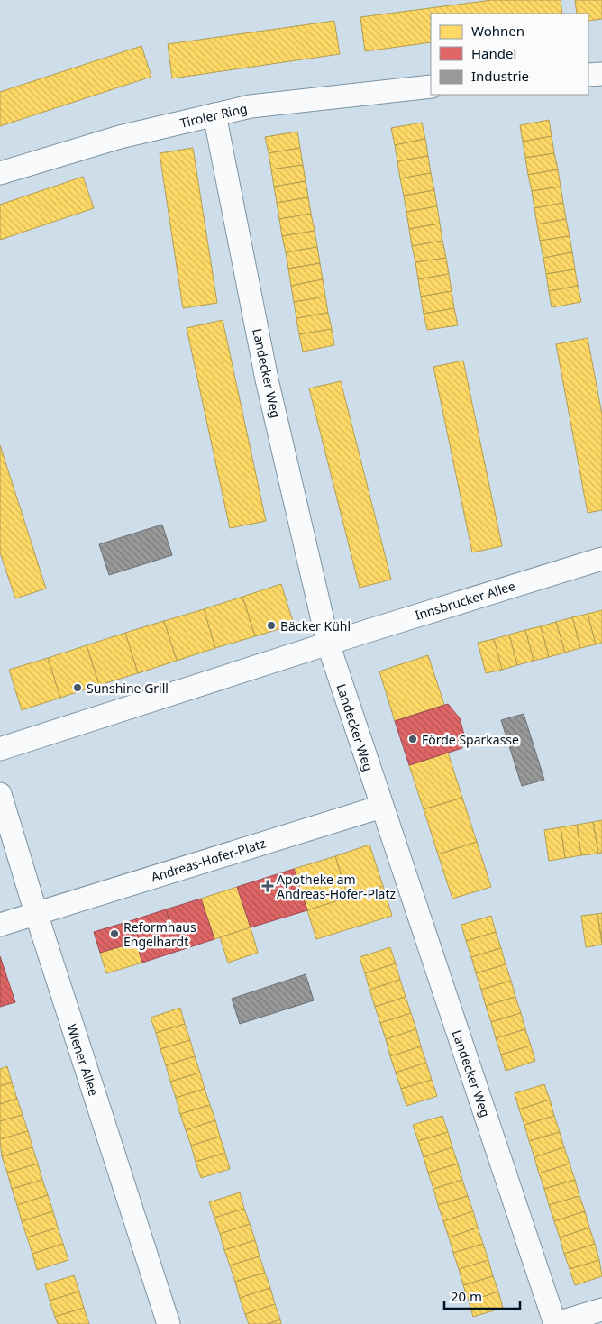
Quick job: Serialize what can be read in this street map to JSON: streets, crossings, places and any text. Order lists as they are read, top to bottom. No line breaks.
{"streets":{"street":["Tiroler Ring","Landecker Weg","Innsbrucker Allee","Andreas-Hofer-Platz","Wiener Allee"]},"crossings":[["Tiroler Ring","Landecker Weg"],["Landecker Weg","Innsbrucker Allee"],["Landecker Weg","Andreas-Hofer-Platz"],["Andreas-Hofer-Platz","Wiener Allee"]],"places":{"other":["Bäcker Kühl","Sunshine Grill","Förde Sparkasse","Reformhaus Engelhardt"],"health":["Apotheke am Andreas-Hofer-Platz"]},"legend":["Wohnen","Handel","Industrie"],"scale_bar":"20 m"}
